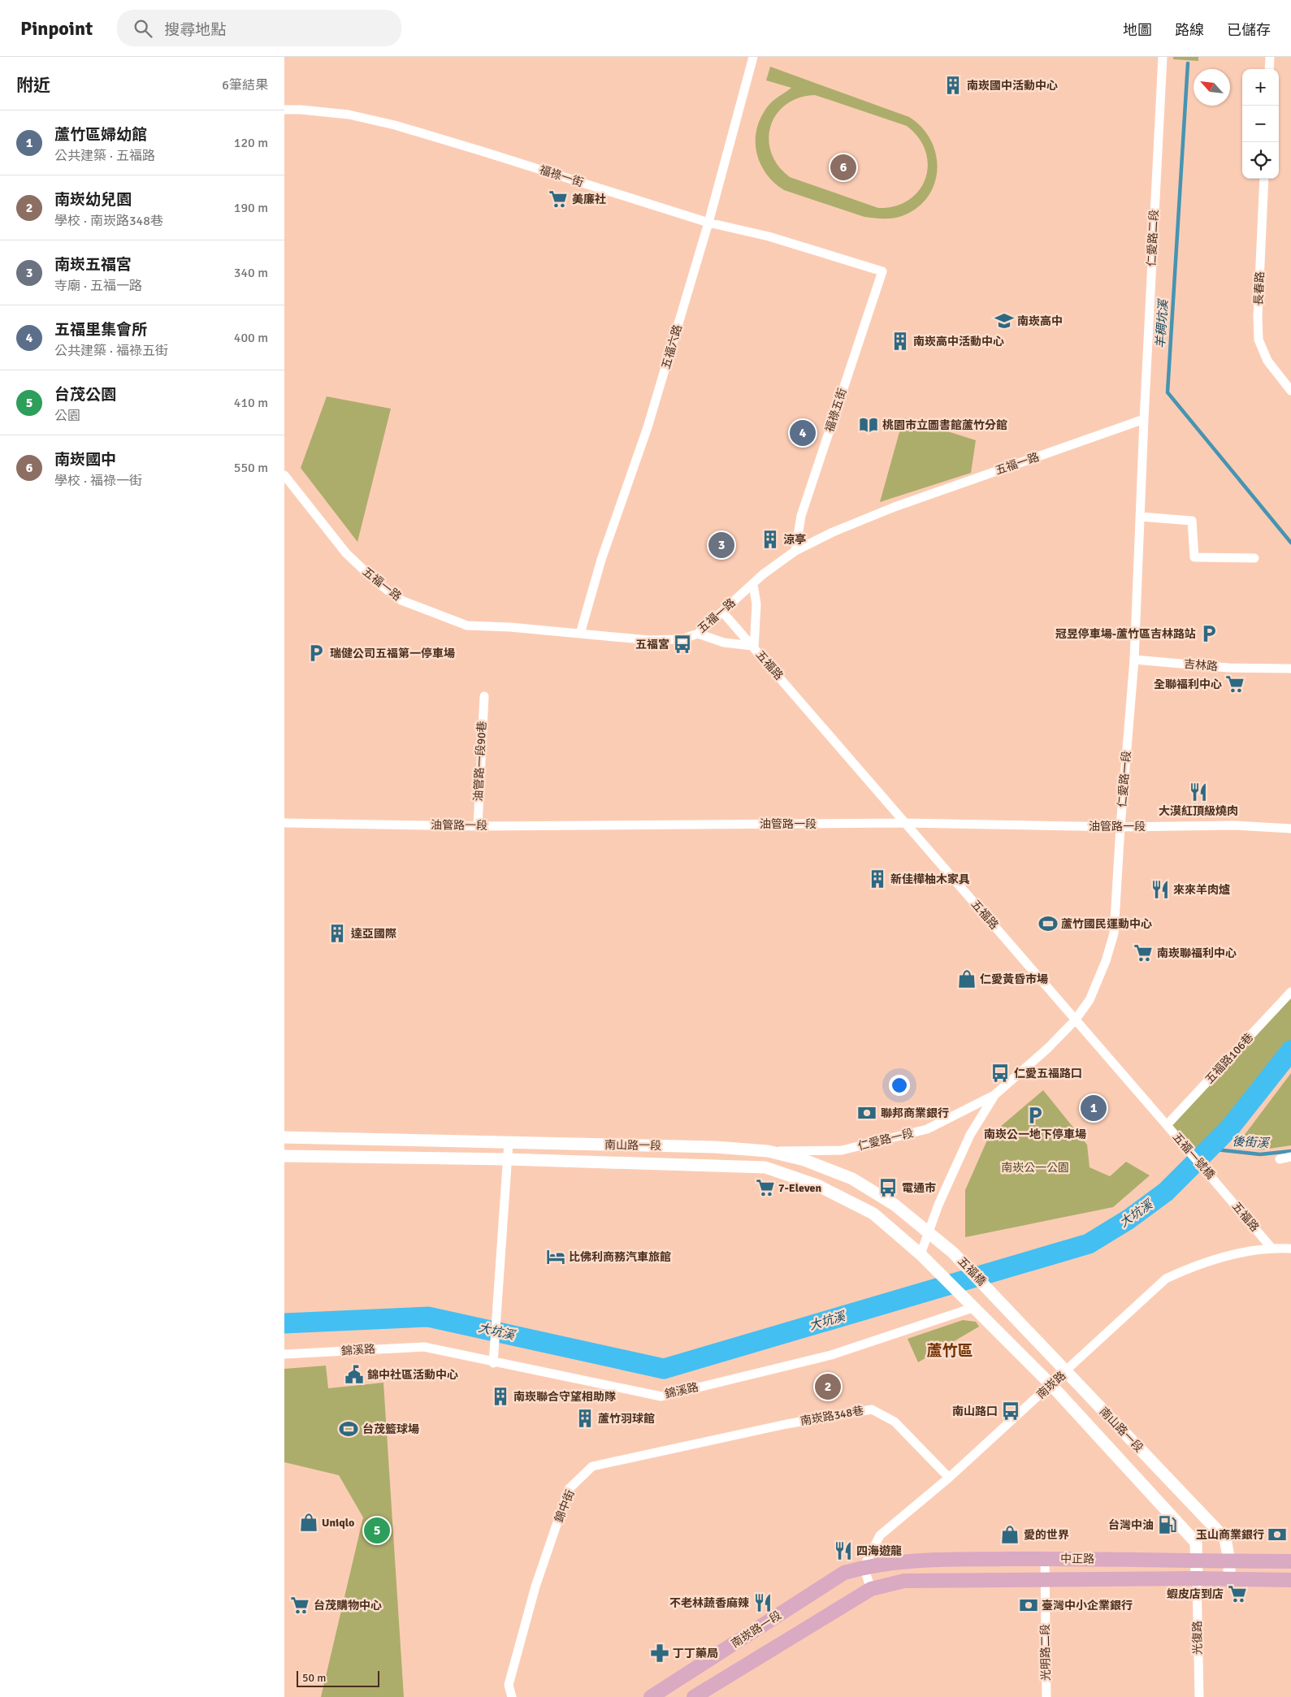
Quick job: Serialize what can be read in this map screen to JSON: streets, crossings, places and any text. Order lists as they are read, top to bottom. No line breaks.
{"streets":{"main road":["中正路","南崁路一段"],"street":["福祿一街","仁愛路二段","長春路","五福六路","福祿五街","五福一路","五福路","吉林路","油管路一段90巷","仁愛路一段","油管路一段","五福路106巷","南山路一段","五福一號橋","五福橋","錦溪路","南崁路","南崁路348巷","錦中街","光復路","光明路二段"]},"crossings":[["福祿一街","五福六路"],["福祿一街","福祿五街"],["仁愛路二段","五福一路"],["仁愛路二段","仁愛路一段"],["五福六路","五福一路"],["福祿五街","五福一路"],["五福一路","五福路"],["五福一路","仁愛路一段"],["五福路","仁愛路一段"],["五福路","油管路一段"],["五福路","五福路106巷"],["五福路","五福一號橋"],["五福路","南崁路"],["吉林路","仁愛路一段"],["油管路一段90巷","油管路一段"],["仁愛路一段","油管路一段"],["仁愛路一段","南山路一段"],["五福路106巷","五福一號橋"],["南山路一段","五福橋"],["南山路一段","錦溪路"],["南山路一段","南崁路"],["南山路一段","中正路"],["南山路一段","光復路"],["南崁路","南崁路348巷"],["南崁路","中正路"],["南崁路","南崁路一段"],["南崁路348巷","錦中街"],["中正路","南崁路一段"],["中正路","光復路"],["中正路","光明路二段"]],"districts":["蘆竹區"],"water":["羊稠坑溪","後街溪","大坑溪"],"parks":["南崁公一公園"],"places":{"building":["南崁國中活動中心","南崁高中活動中心","涼亭","新佳樺柚木家具","達亞國際","南崁聯合守望相助隊","蘆竹羽球館"],"supermarket":["美廉社","全聯福利中心","南崁聯福利中心","7-Eleven","蝦皮店到店","台茂購物中心"],"school or university":["南崁高中"],"library":["桃園市立圖書館蘆竹分館"],"parking":["冠昱停車場-蘆竹區吉林路站","瑞健公司五福第一停車場","南崁公一地下停車場"],"bus stop":["五福宮","仁愛五福路口","電通市","南山路口"],"restaurant":["大漠紅頂級燒肉","來來羊肉爐","四海遊龍","不老林蔬香麻辣"],"sports":["蘆竹國民運動中心","台茂籃球場"],"shop":["仁愛黃昏市場","Uniqlo","愛的世界"],"bank":["聯邦商業銀行","玉山商業銀行","臺灣中小企業銀行"],"hotel":["比佛利商務汽車旅館"],"public building":["錦中社區活動中心"],"fuel station":["台灣中油"],"pharmacy":["丁丁藥局"]},"scale_bar":"50 m","north":"top left","page":{"header":"Pinpoint","search":"搜尋地點","nav":["地圖","路線","已儲存"],"heading":["附近","6筆結果"],"map_buttons":["+","−"],"list":[{"mark":"1","name":"蘆竹區婦幼館","note":"公共建築 · 五福路","value":"120 m"},{"mark":"2","name":"南崁幼兒園","note":"學校 · 南崁路348巷","value":"190 m"},{"mark":"3","name":"南崁五福宮","note":"寺廟 · 五福一路","value":"340 m"},{"mark":"4","name":"五福里集會所","note":"公共建築 · 福祿五街","value":"400 m"},{"mark":"5","name":"台茂公園","note":"公園","value":"410 m"},{"mark":"6","name":"南崁國中","note":"學校 · 福祿一街","value":"550 m"}],"pins":["6","4","3","1","2","5"],"scale":"50 m"}}
